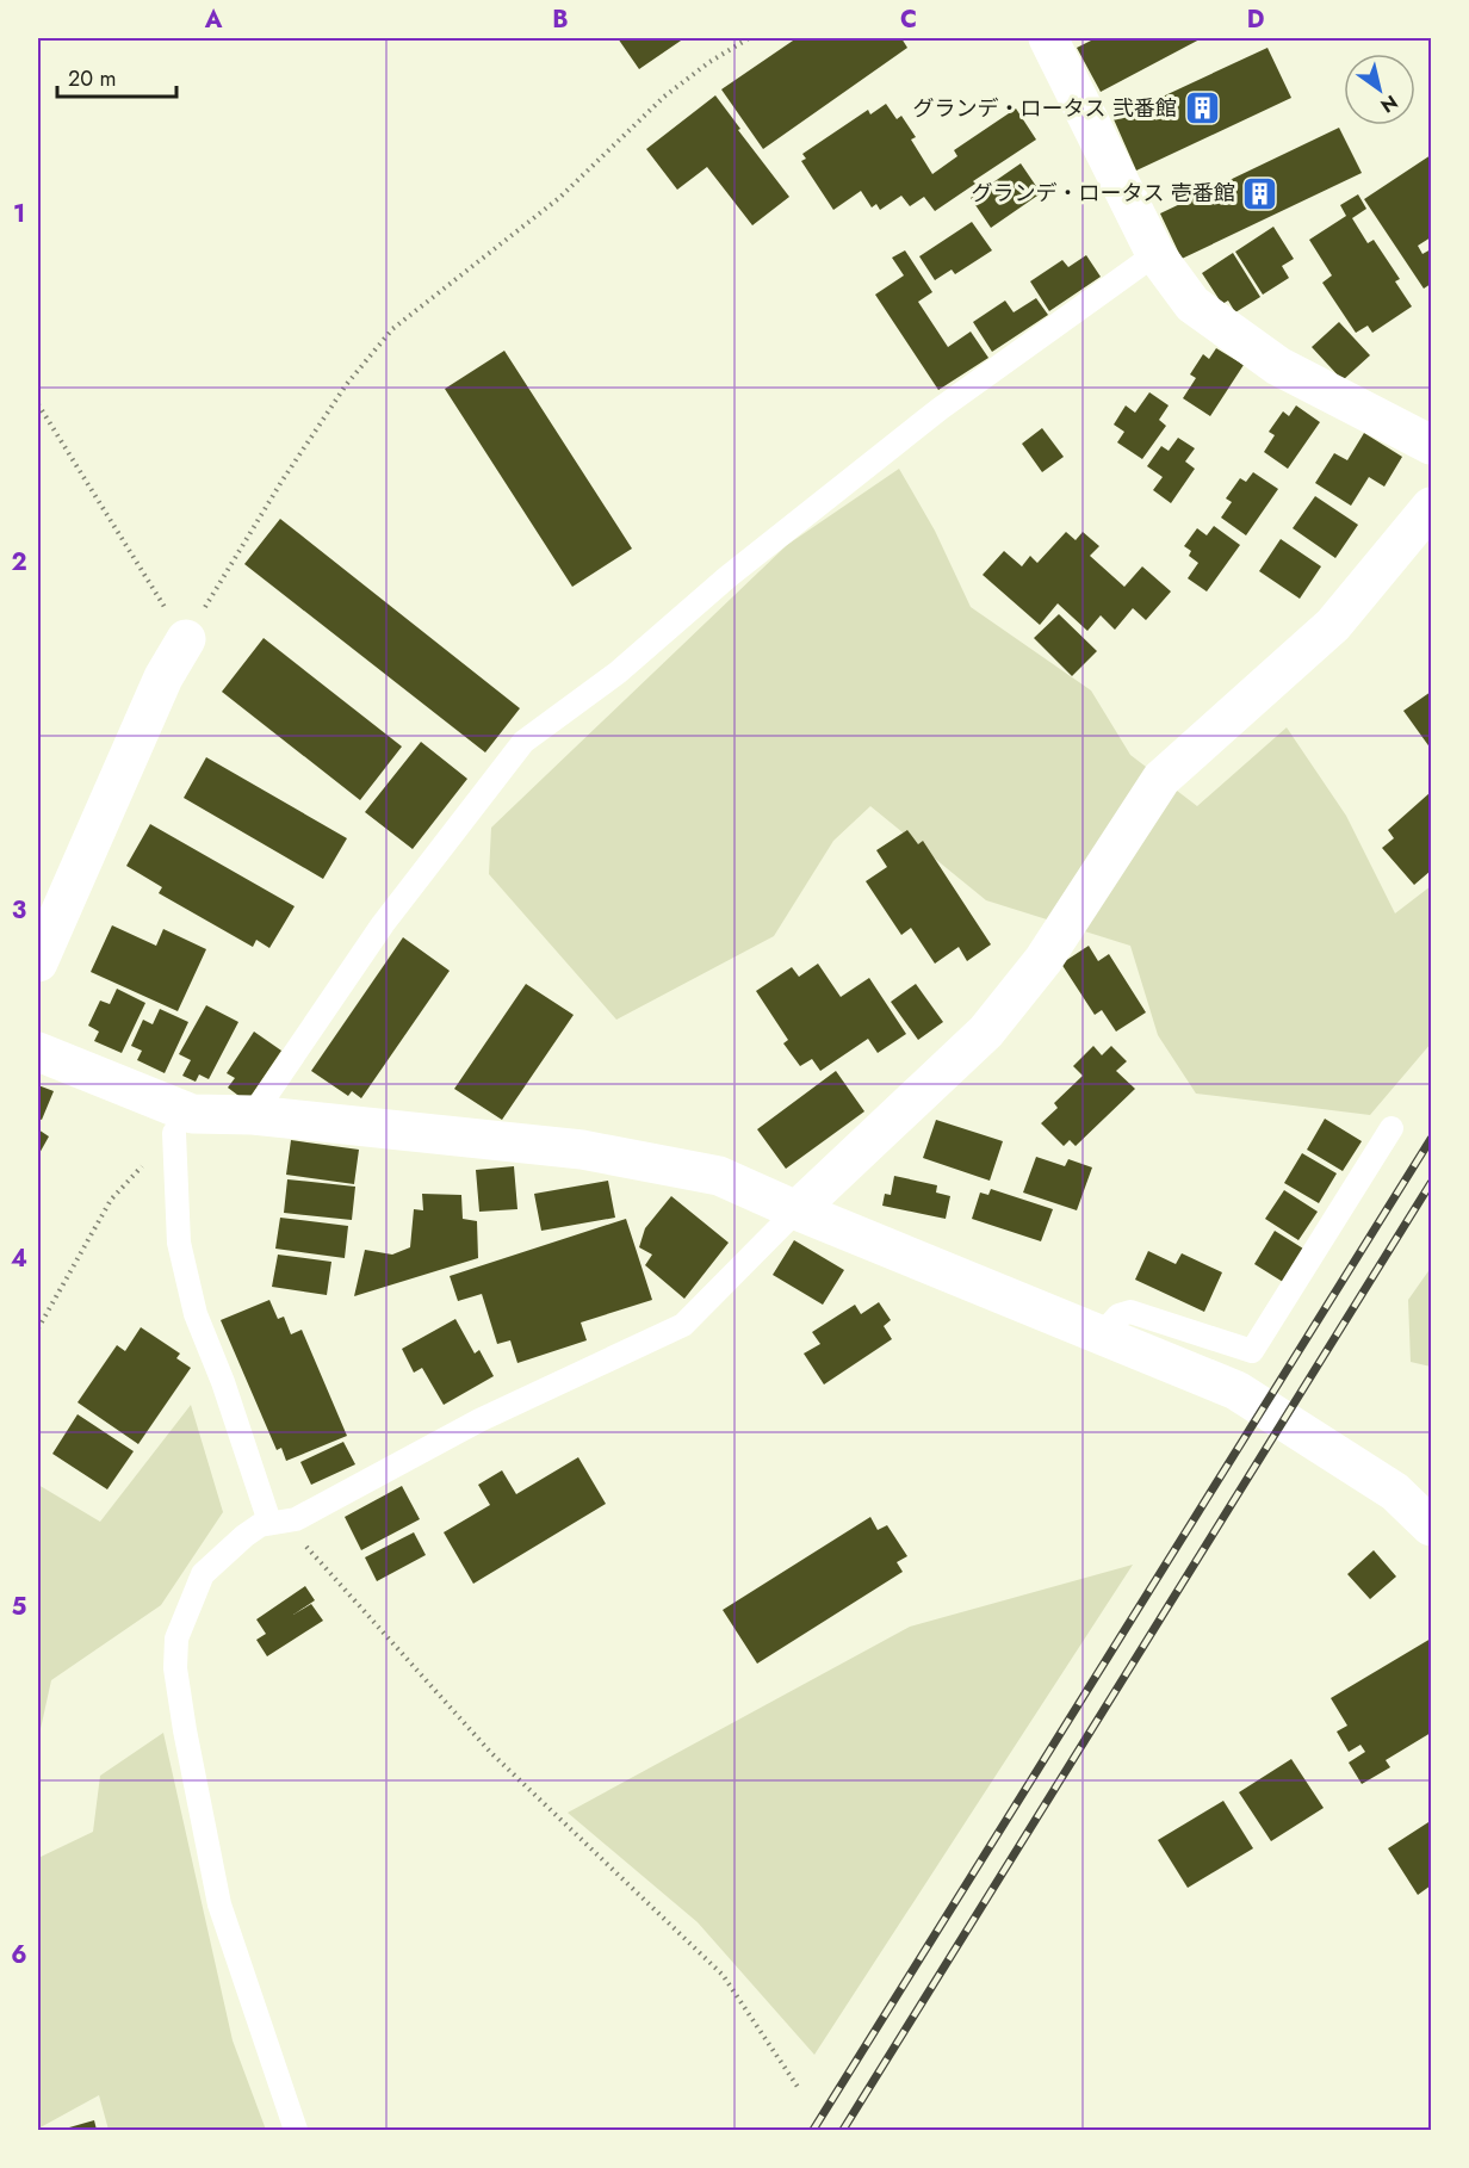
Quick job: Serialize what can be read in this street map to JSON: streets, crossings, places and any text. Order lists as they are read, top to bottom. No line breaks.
{"places":{"building":["グランデ・ロータス 弐番館","グランデ・ロータス 壱番館"]},"scale_bar":"20 m","north":"bottom right","grid":{"columns":["A","B","C","D"],"rows":["1","2","3","4","5","6"]}}
